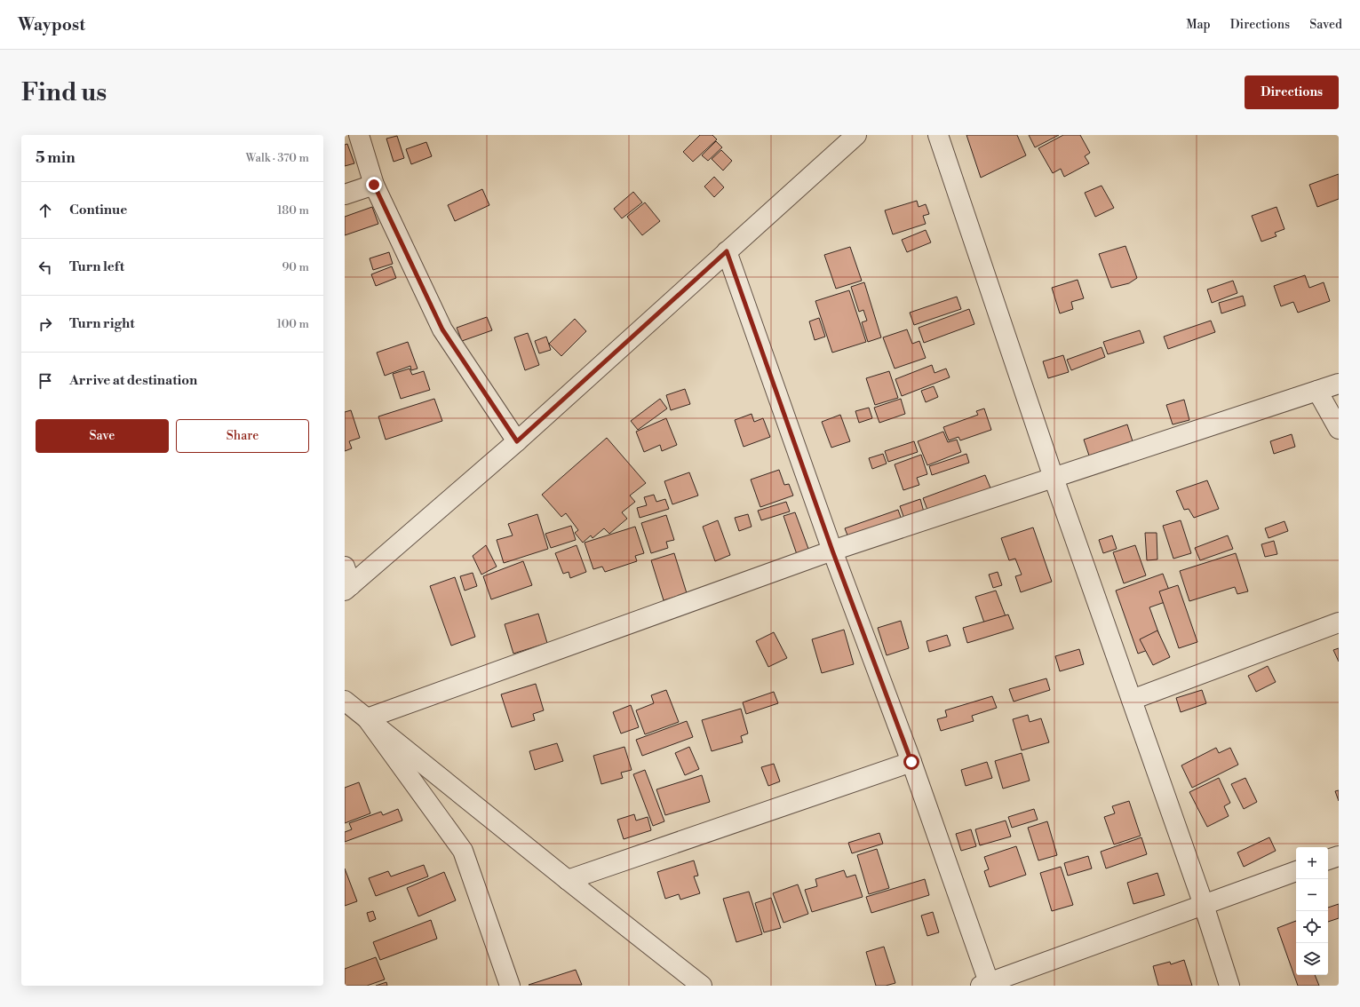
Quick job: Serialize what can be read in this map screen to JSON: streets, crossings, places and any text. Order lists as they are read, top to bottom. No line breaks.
{"page":{"header":"Waypost","nav":["Map","Directions","Saved"],"buttons":["Directions",["Save","Share"]],"title":"Find us","heading":["5 min","Walk · 370 m"],"list":[["Continue","180 m"],["Turn left","90 m"],["Turn right","100 m"],"Arrive at destination"],"map_buttons":["+","−"]}}
